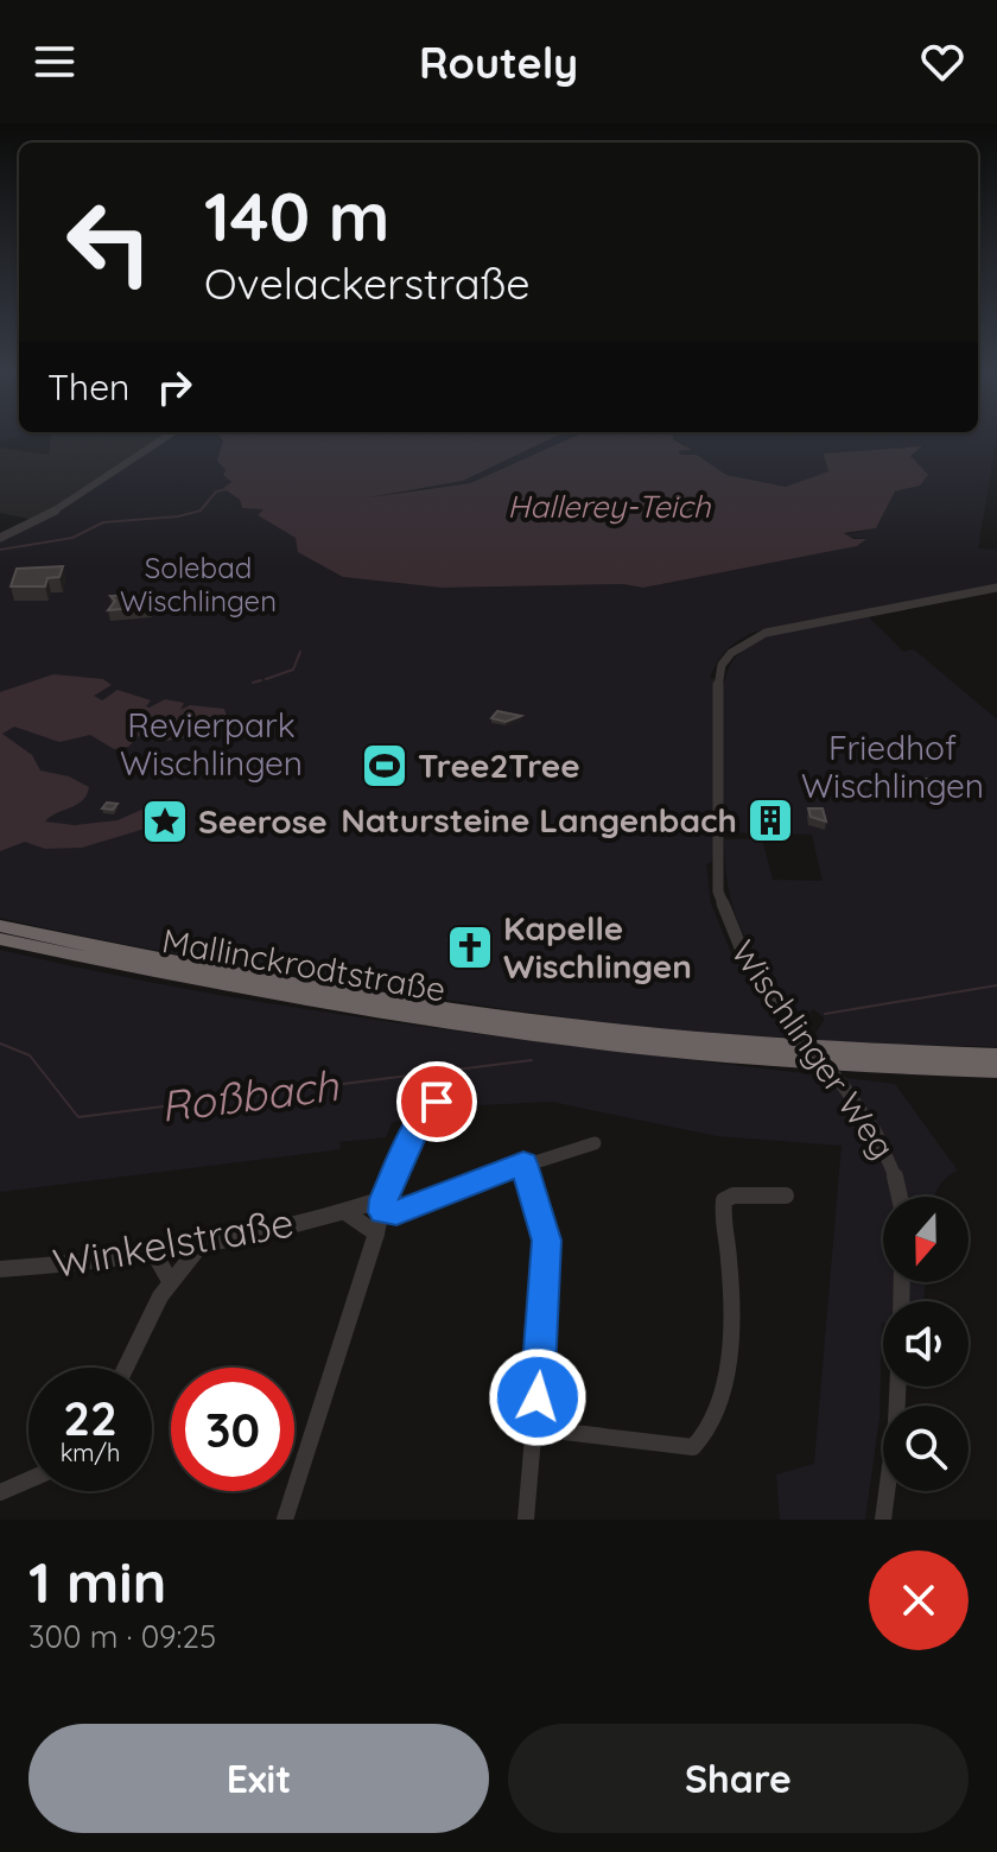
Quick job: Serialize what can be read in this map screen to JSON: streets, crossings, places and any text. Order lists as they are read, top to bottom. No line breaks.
{"streets":{"highway":["Mallinckrodtstraße"],"street":["Wischlinger Weg","Winkelstraße"]},"water":["Hallerey-Teich","Roßbach"],"parks":["Solebad Wischlingen","Revierpark Wischlingen","Friedhof Wischlingen"],"places":{"sports":["Tree2Tree"],"building":["Natursteine Langenbach"],"place":["Seerose"],"church":["Kapelle Wischlingen"]},"north":"bottom","page":{"header":"Routely","turn":["140 m","Ovelackerstraße"],"then":"Then","speed":"22 km/h","limit":"30","heading":["1 min","300 m · 09:25"],"buttons":["Exit","Share"]}}
